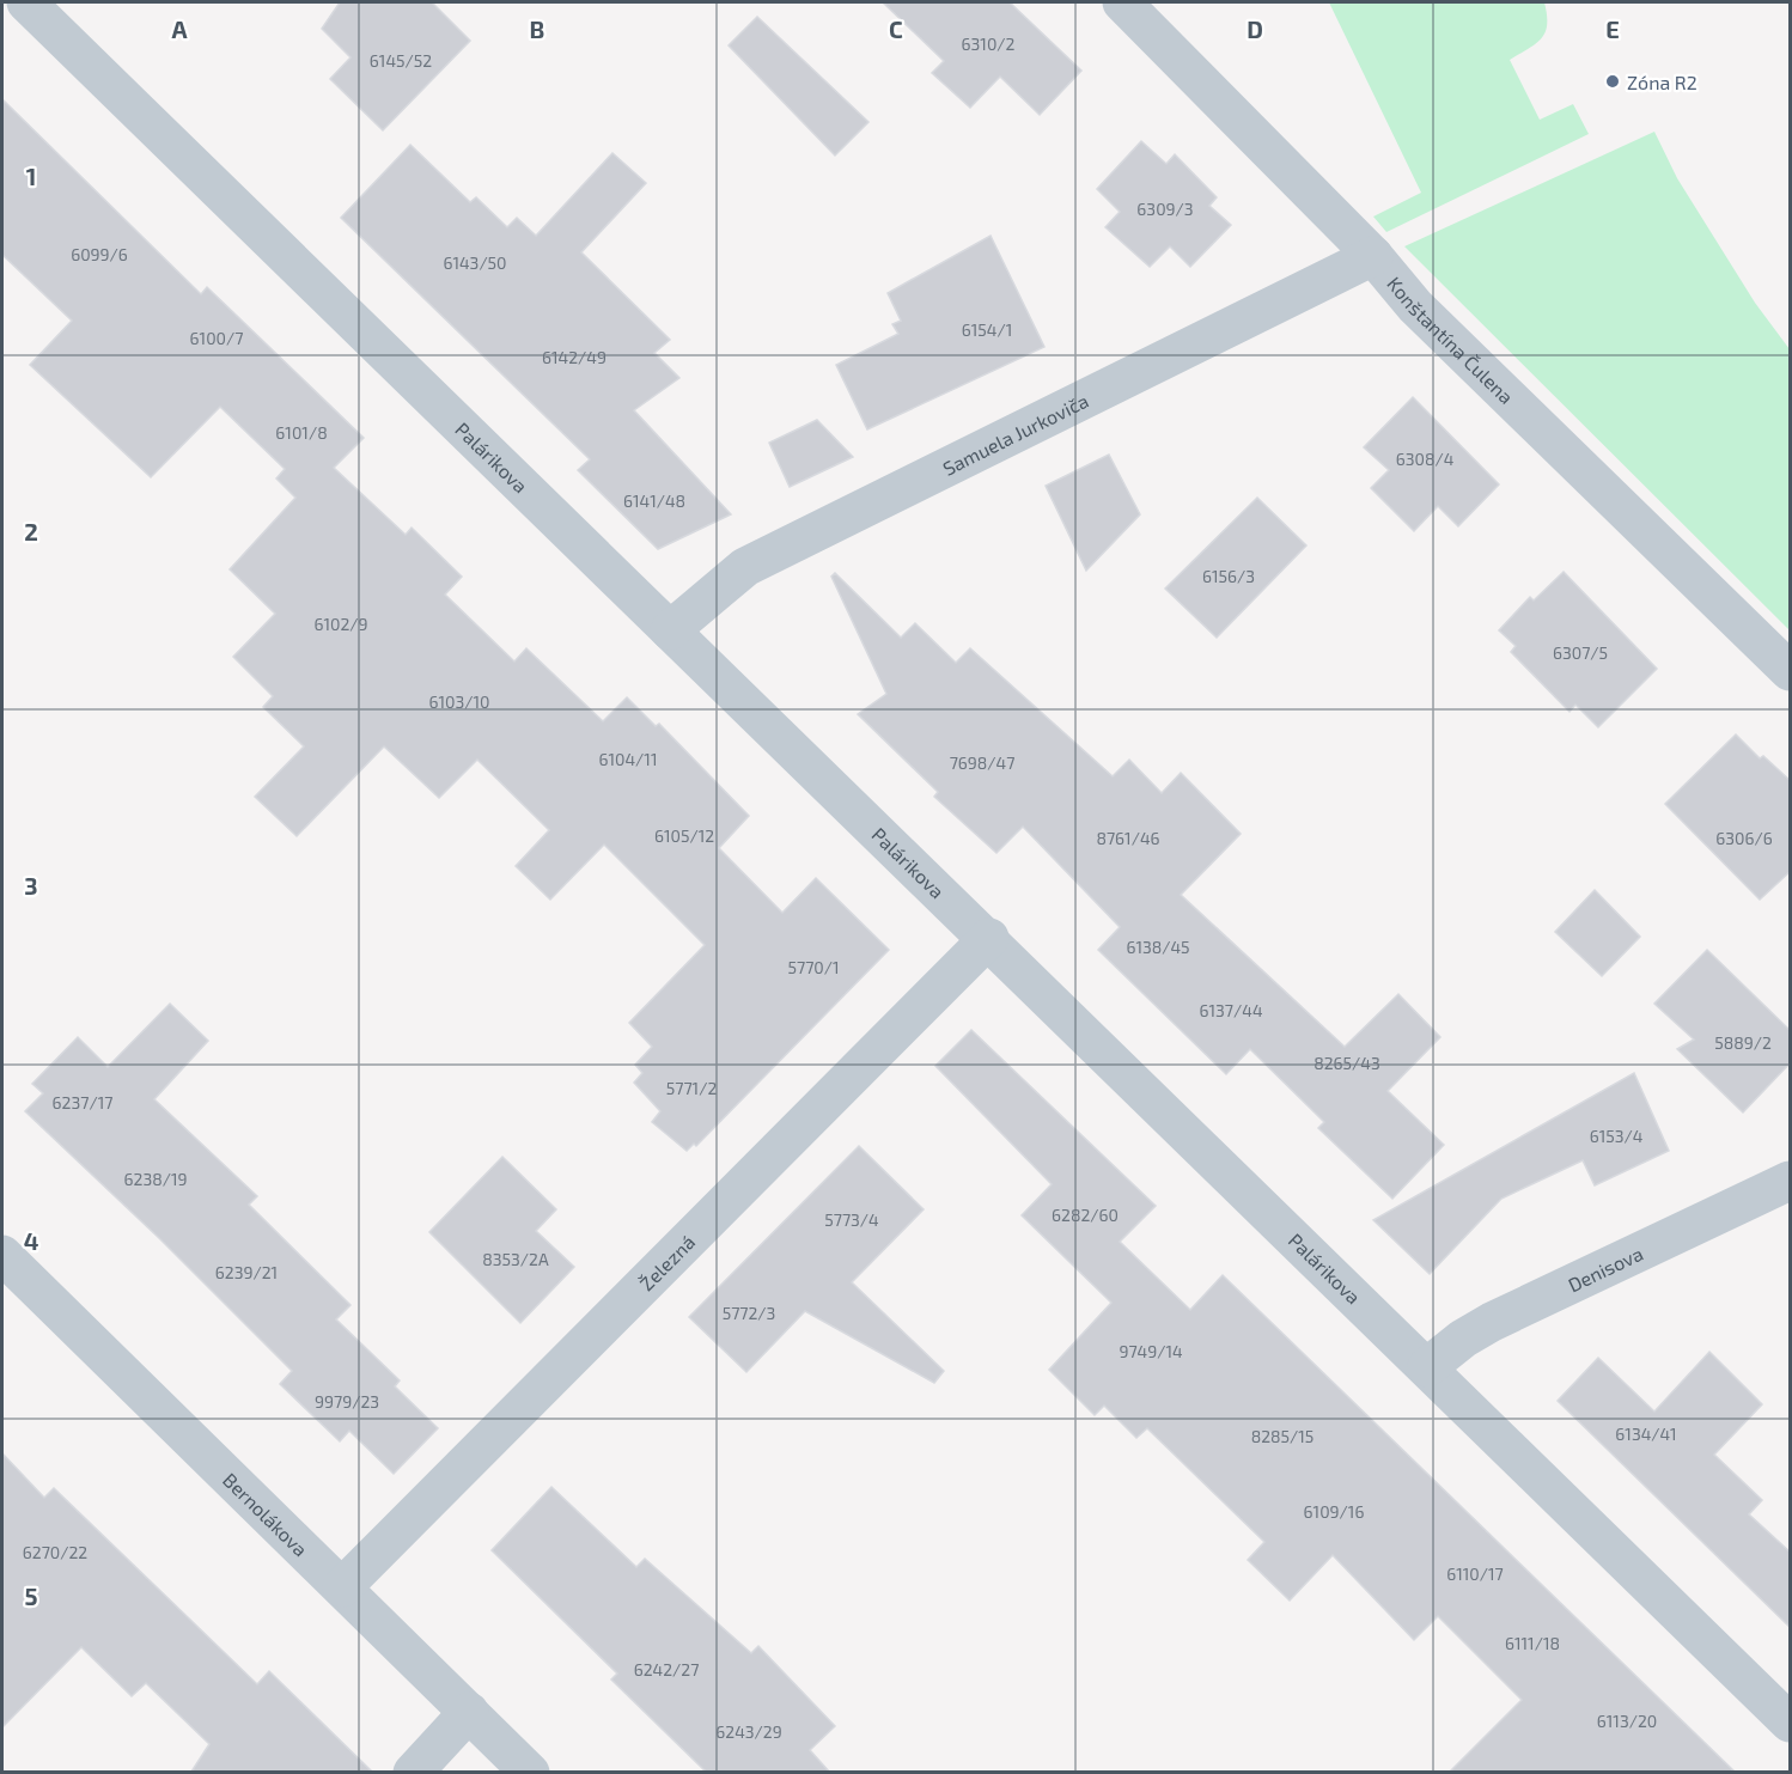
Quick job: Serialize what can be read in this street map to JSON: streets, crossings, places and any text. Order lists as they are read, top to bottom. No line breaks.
{"streets":{"street":["Konštantína Čulena","Samuela Jurkoviča","Palárikova","Železná","Denisova","Bernolákova"]},"crossings":[["Konštantína Čulena","Samuela Jurkoviča"],["Samuela Jurkoviča","Palárikova"],["Palárikova","Železná"],["Palárikova","Denisova"],["Železná","Bernolákova"]],"places":["Zóna R2"],"house_numbers":["6310/2","6145/52","6309/3","6099/6","6143/50","6154/1","6100/7","6142/49","6101/8","6308/4","6141/48","6156/3","6102/9","6307/5","6103/10","6104/11","7698/47","6105/12","8761/46","6306/6","6138/45","5770/1","6137/44","5889/2","8265/43","5771/2","6237/17","6153/4","6238/19","6282/60","5773/4","8353/2A","6239/21","5772/3","9749/14","9979/23","6134/41","8285/15","6109/16","6270/22","6110/17","6111/18","6242/27","6113/20","6243/29"],"grid":{"columns":["A","B","C","D","E"],"rows":["1","2","3","4","5"]}}
